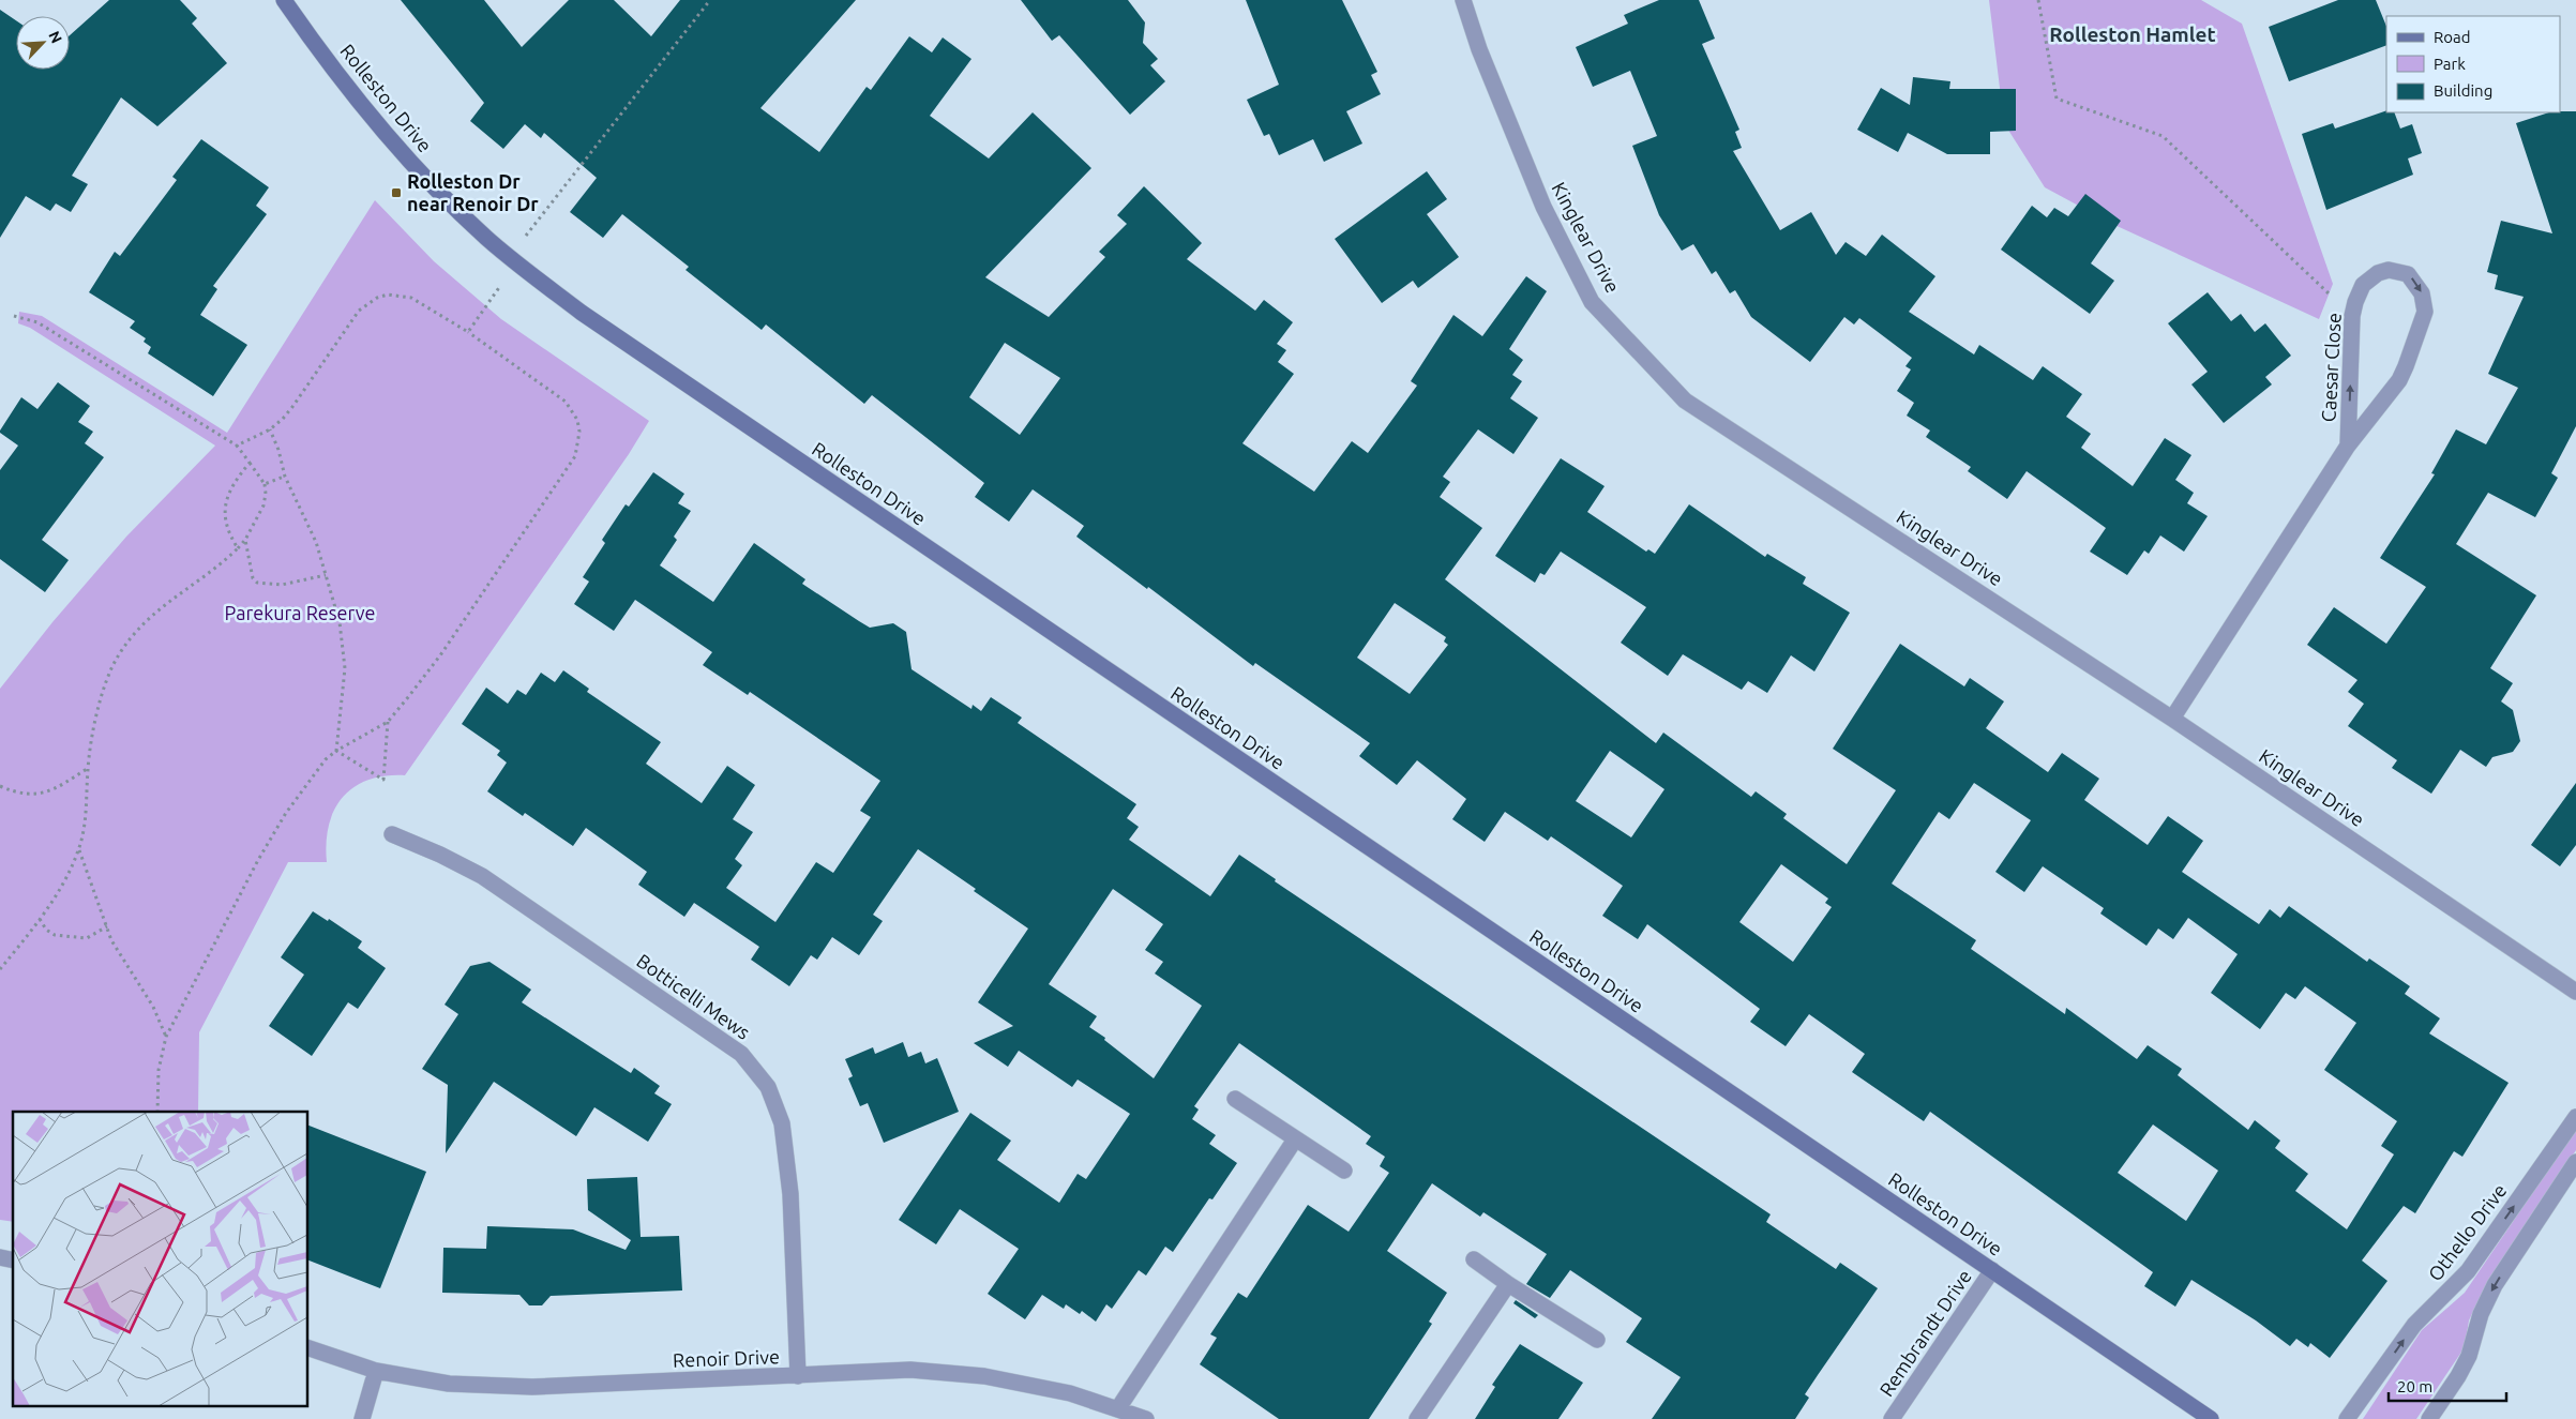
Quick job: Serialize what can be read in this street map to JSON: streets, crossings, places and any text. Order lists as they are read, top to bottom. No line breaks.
{"streets":{"main road":["Rolleston Drive"],"street":["Kinglear Drive","Caesar Close","Botticelli Mews","Othello Drive","Rembrandt Drive","Renoir Drive"]},"crossings":[["Rolleston Drive","Rembrandt Drive"],["Kinglear Drive","Caesar Close"],["Botticelli Mews","Renoir Drive"]],"districts":["Rolleston Hamlet"],"parks":["Parekura Reserve"],"places":{"transit":["Rolleston Dr near Renoir Dr"]},"legend":["Road","Park","Building"],"scale_bar":"20 m","north":"top right"}
